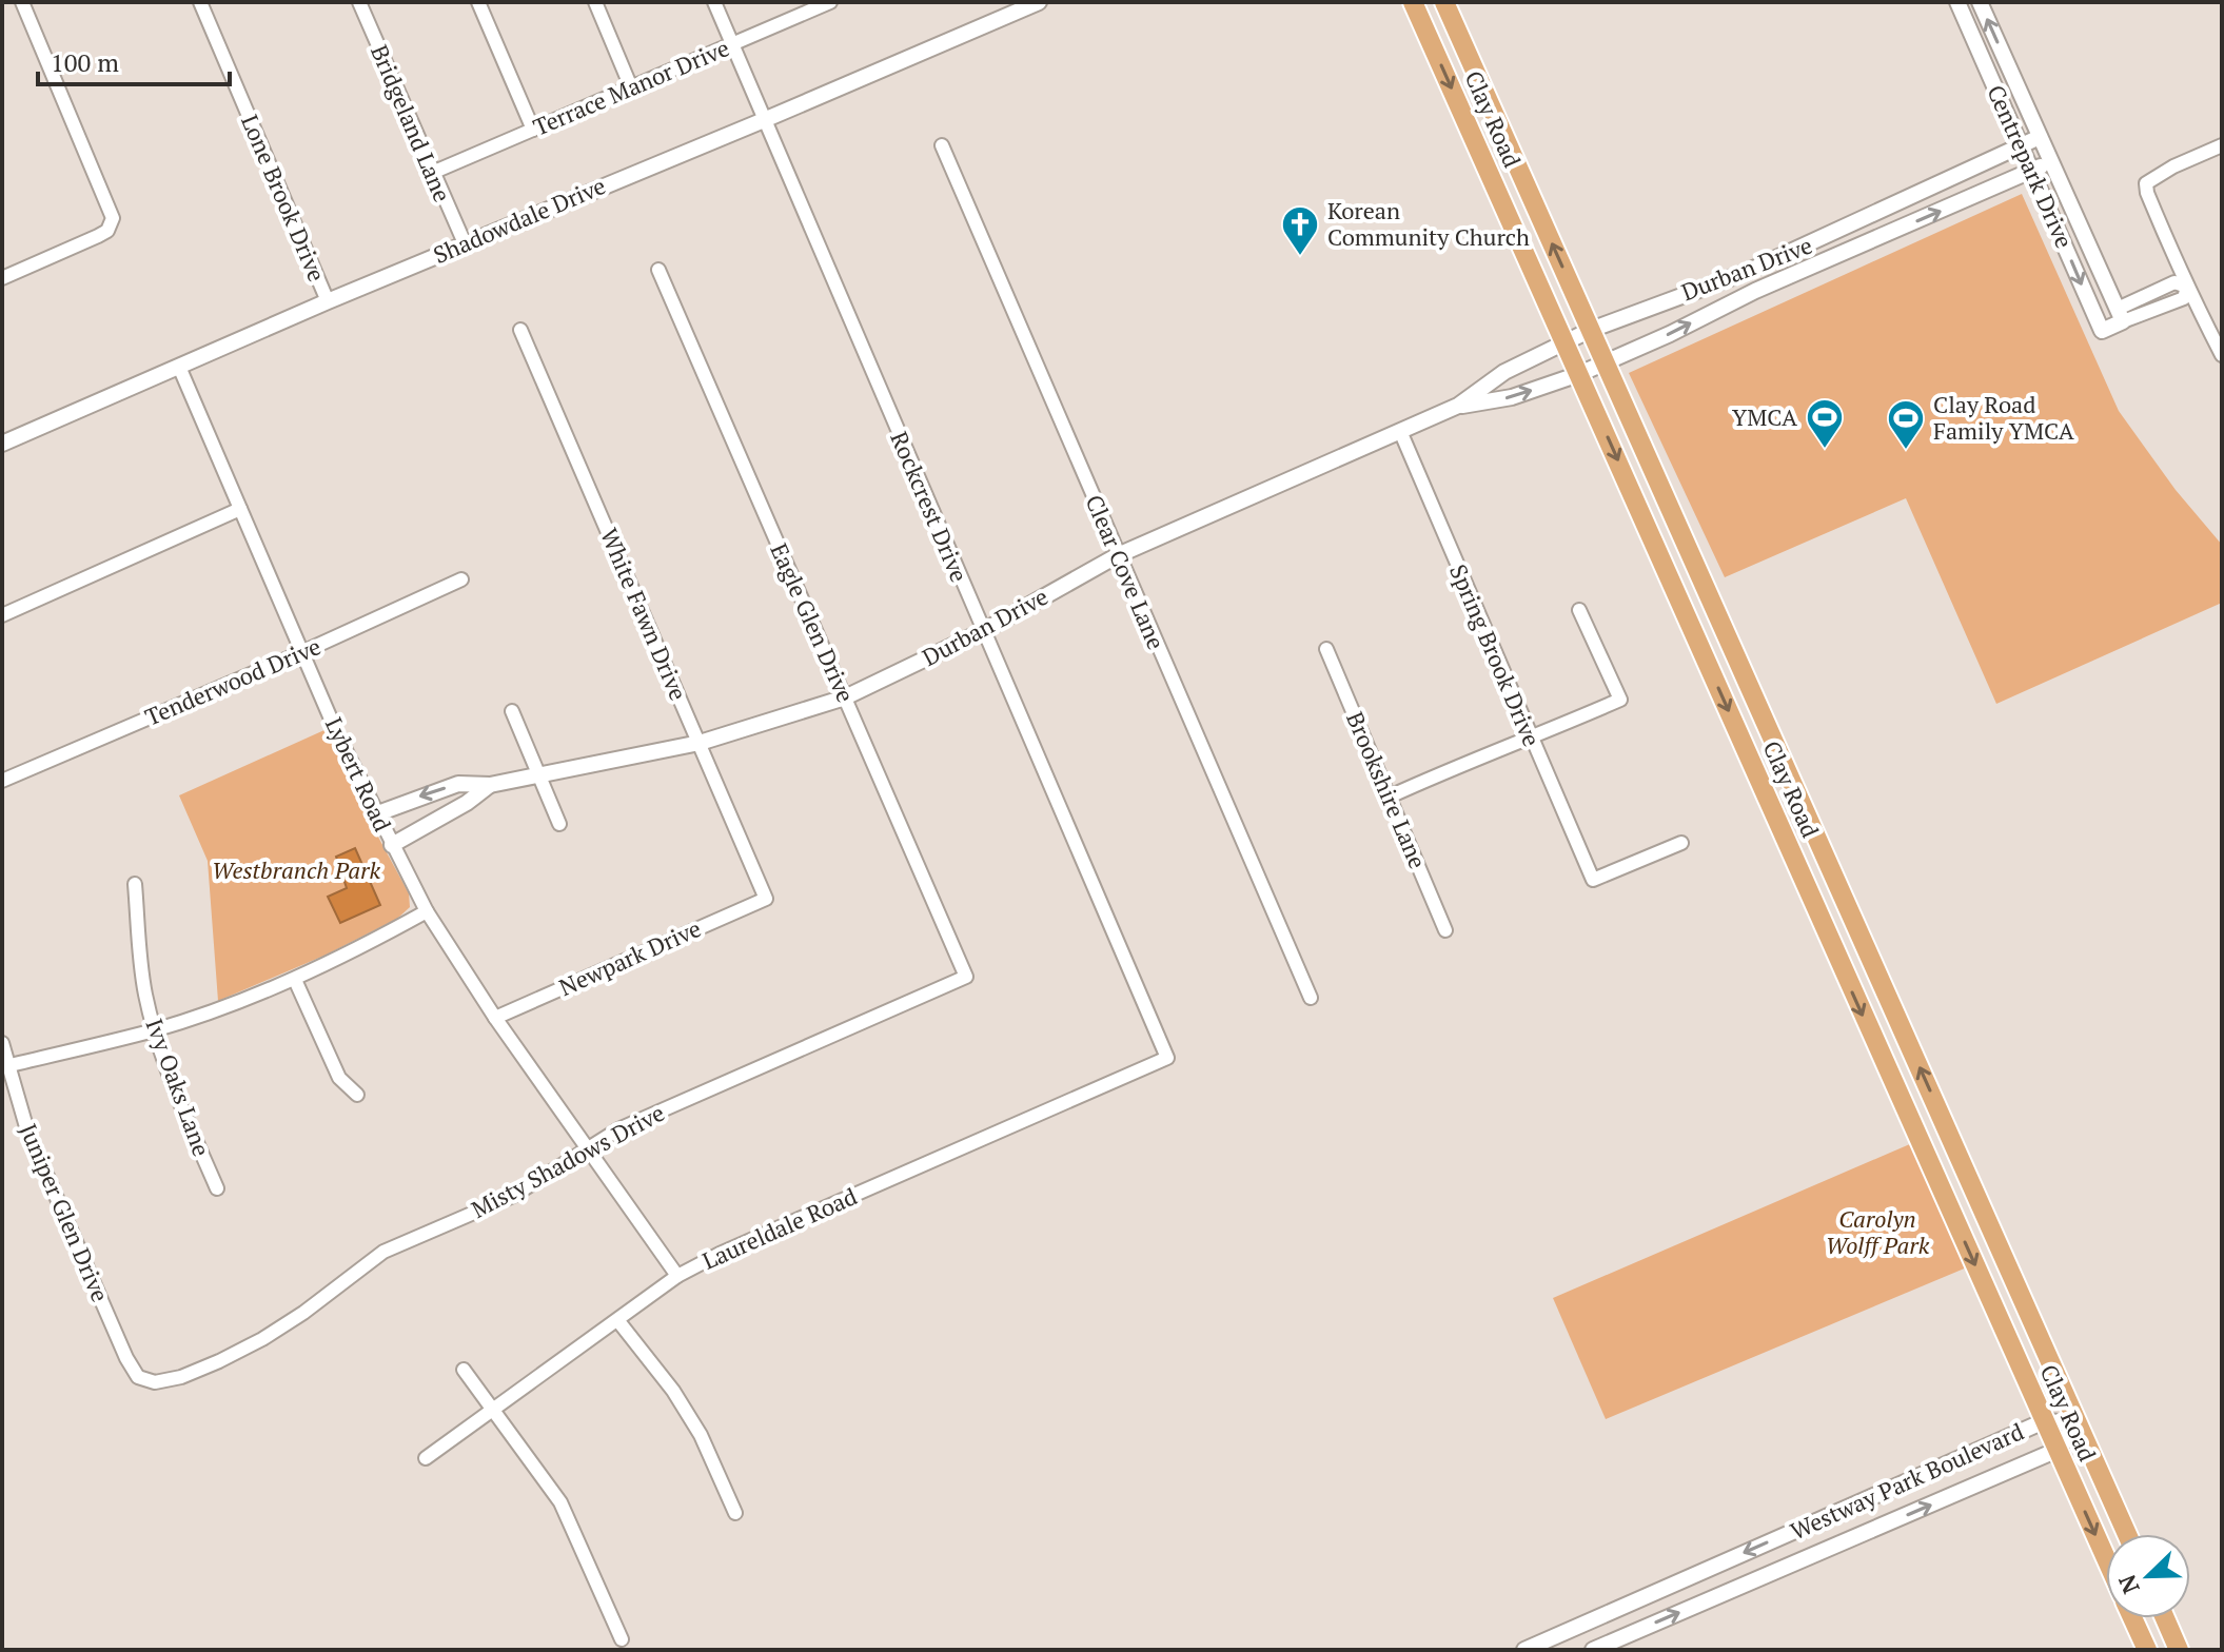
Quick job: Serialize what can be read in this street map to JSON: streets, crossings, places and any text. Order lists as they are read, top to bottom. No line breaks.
{"streets":{"main road":["Clay Road"],"street":["Terrace Manor Drive","Bridgeland Lane","Centrepark Drive","Lone Brook Drive","Shadowdale Drive","Durban Drive","Rockcrest Drive","Clear Cove Lane","White Fawn Drive","Eagle Glen Drive","Spring Brook Drive","Tenderwood Drive","Lybert Road","Brookshire Lane","Newpark Drive","Ivy Oaks Lane","Misty Shadows Drive","Juniper Glen Drive","Laureldale Road","Westway Park Boulevard"]},"crossings":[["Terrace Manor Drive","Bridgeland Lane"],["Terrace Manor Drive","Rockcrest Drive"],["Clay Road","Durban Drive"],["Clay Road","Westway Park Boulevard"],["Bridgeland Lane","Shadowdale Drive"],["Centrepark Drive","Durban Drive"],["Lone Brook Drive","Shadowdale Drive"],["Shadowdale Drive","Rockcrest Drive"],["Shadowdale Drive","Lybert Road"],["Durban Drive","Rockcrest Drive"],["Durban Drive","Clear Cove Lane"],["Durban Drive","White Fawn Drive"],["Durban Drive","Eagle Glen Drive"],["Durban Drive","Spring Brook Drive"],["Durban Drive","Lybert Road"],["Rockcrest Drive","Laureldale Road"],["White Fawn Drive","Newpark Drive"],["Eagle Glen Drive","Misty Shadows Drive"],["Tenderwood Drive","Lybert Road"],["Lybert Road","Newpark Drive"],["Lybert Road","Misty Shadows Drive"],["Lybert Road","Laureldale Road"],["Misty Shadows Drive","Juniper Glen Drive"]],"parks":["Westbranch Park","Carolyn Wolff Park"],"places":{"church":["Korean Community Church"],"sports":["YMCA","Clay Road Family YMCA"]},"scale_bar":"100 m","north":"bottom left"}
